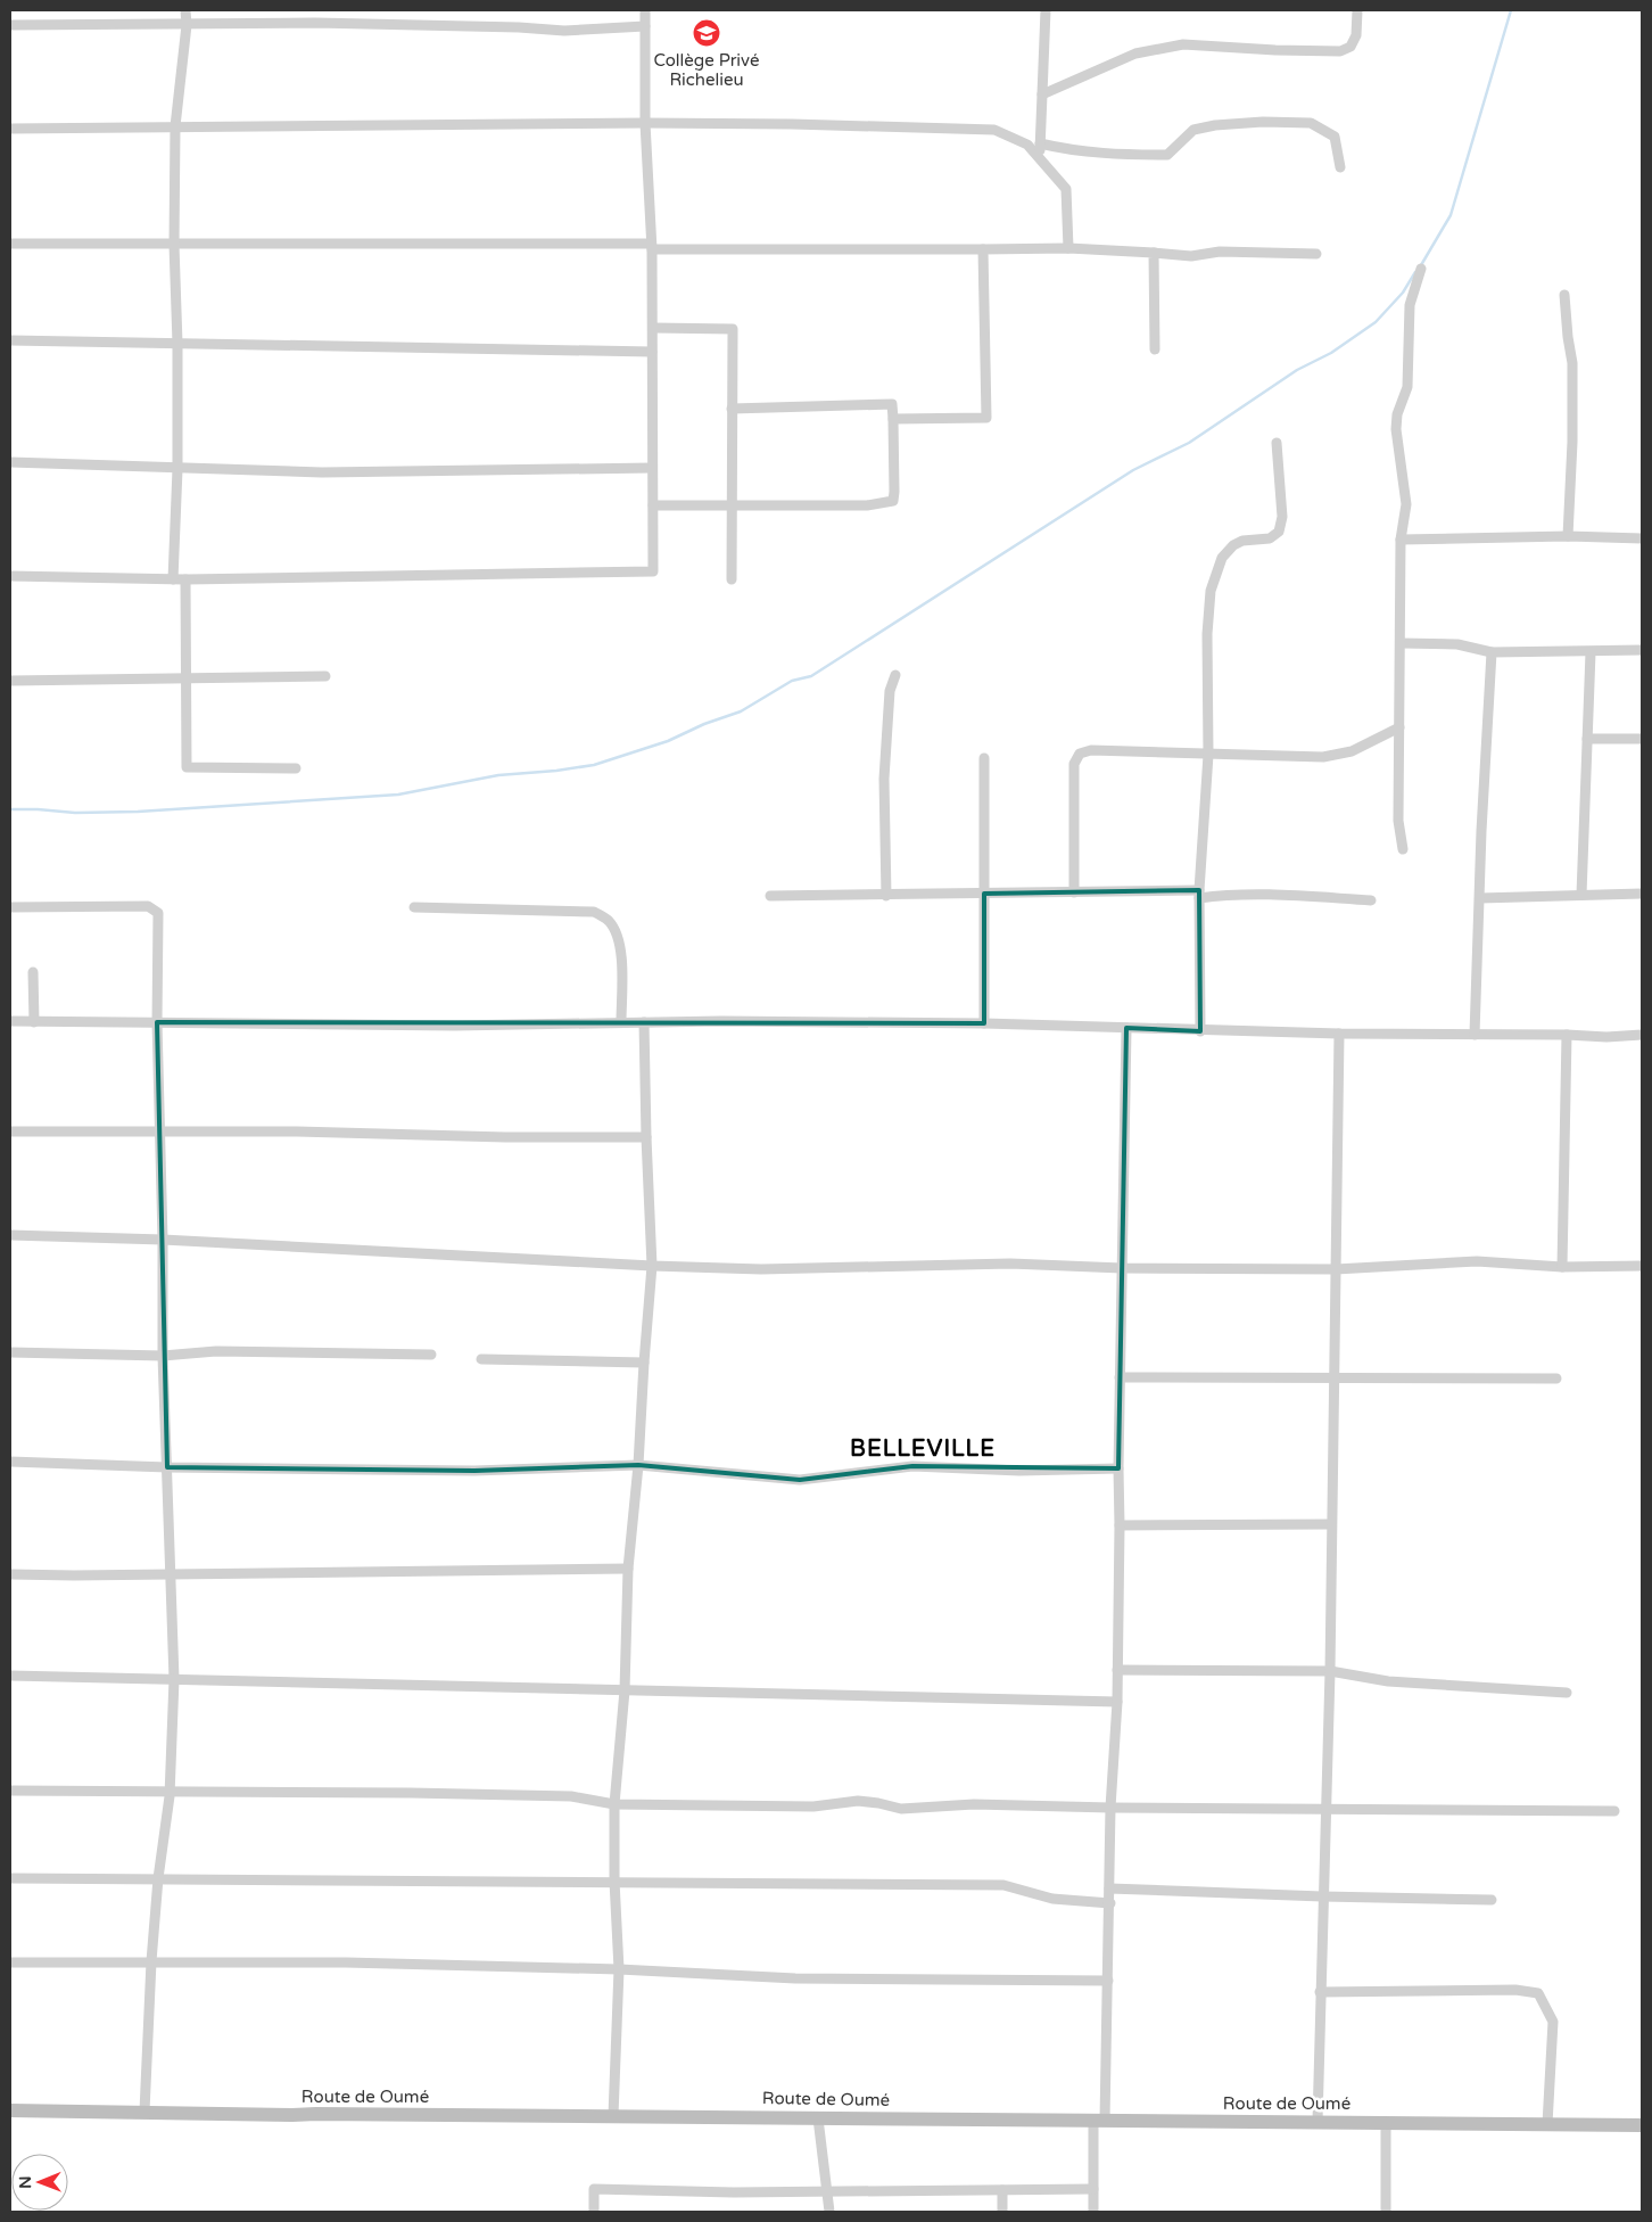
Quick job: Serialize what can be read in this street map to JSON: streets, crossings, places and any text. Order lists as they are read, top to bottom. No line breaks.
{"streets":{"street":["Route de Oumé"]},"districts":["BELLEVILLE"],"places":{"school or university":["Collège Privé Richelieu"]},"north":"left"}
